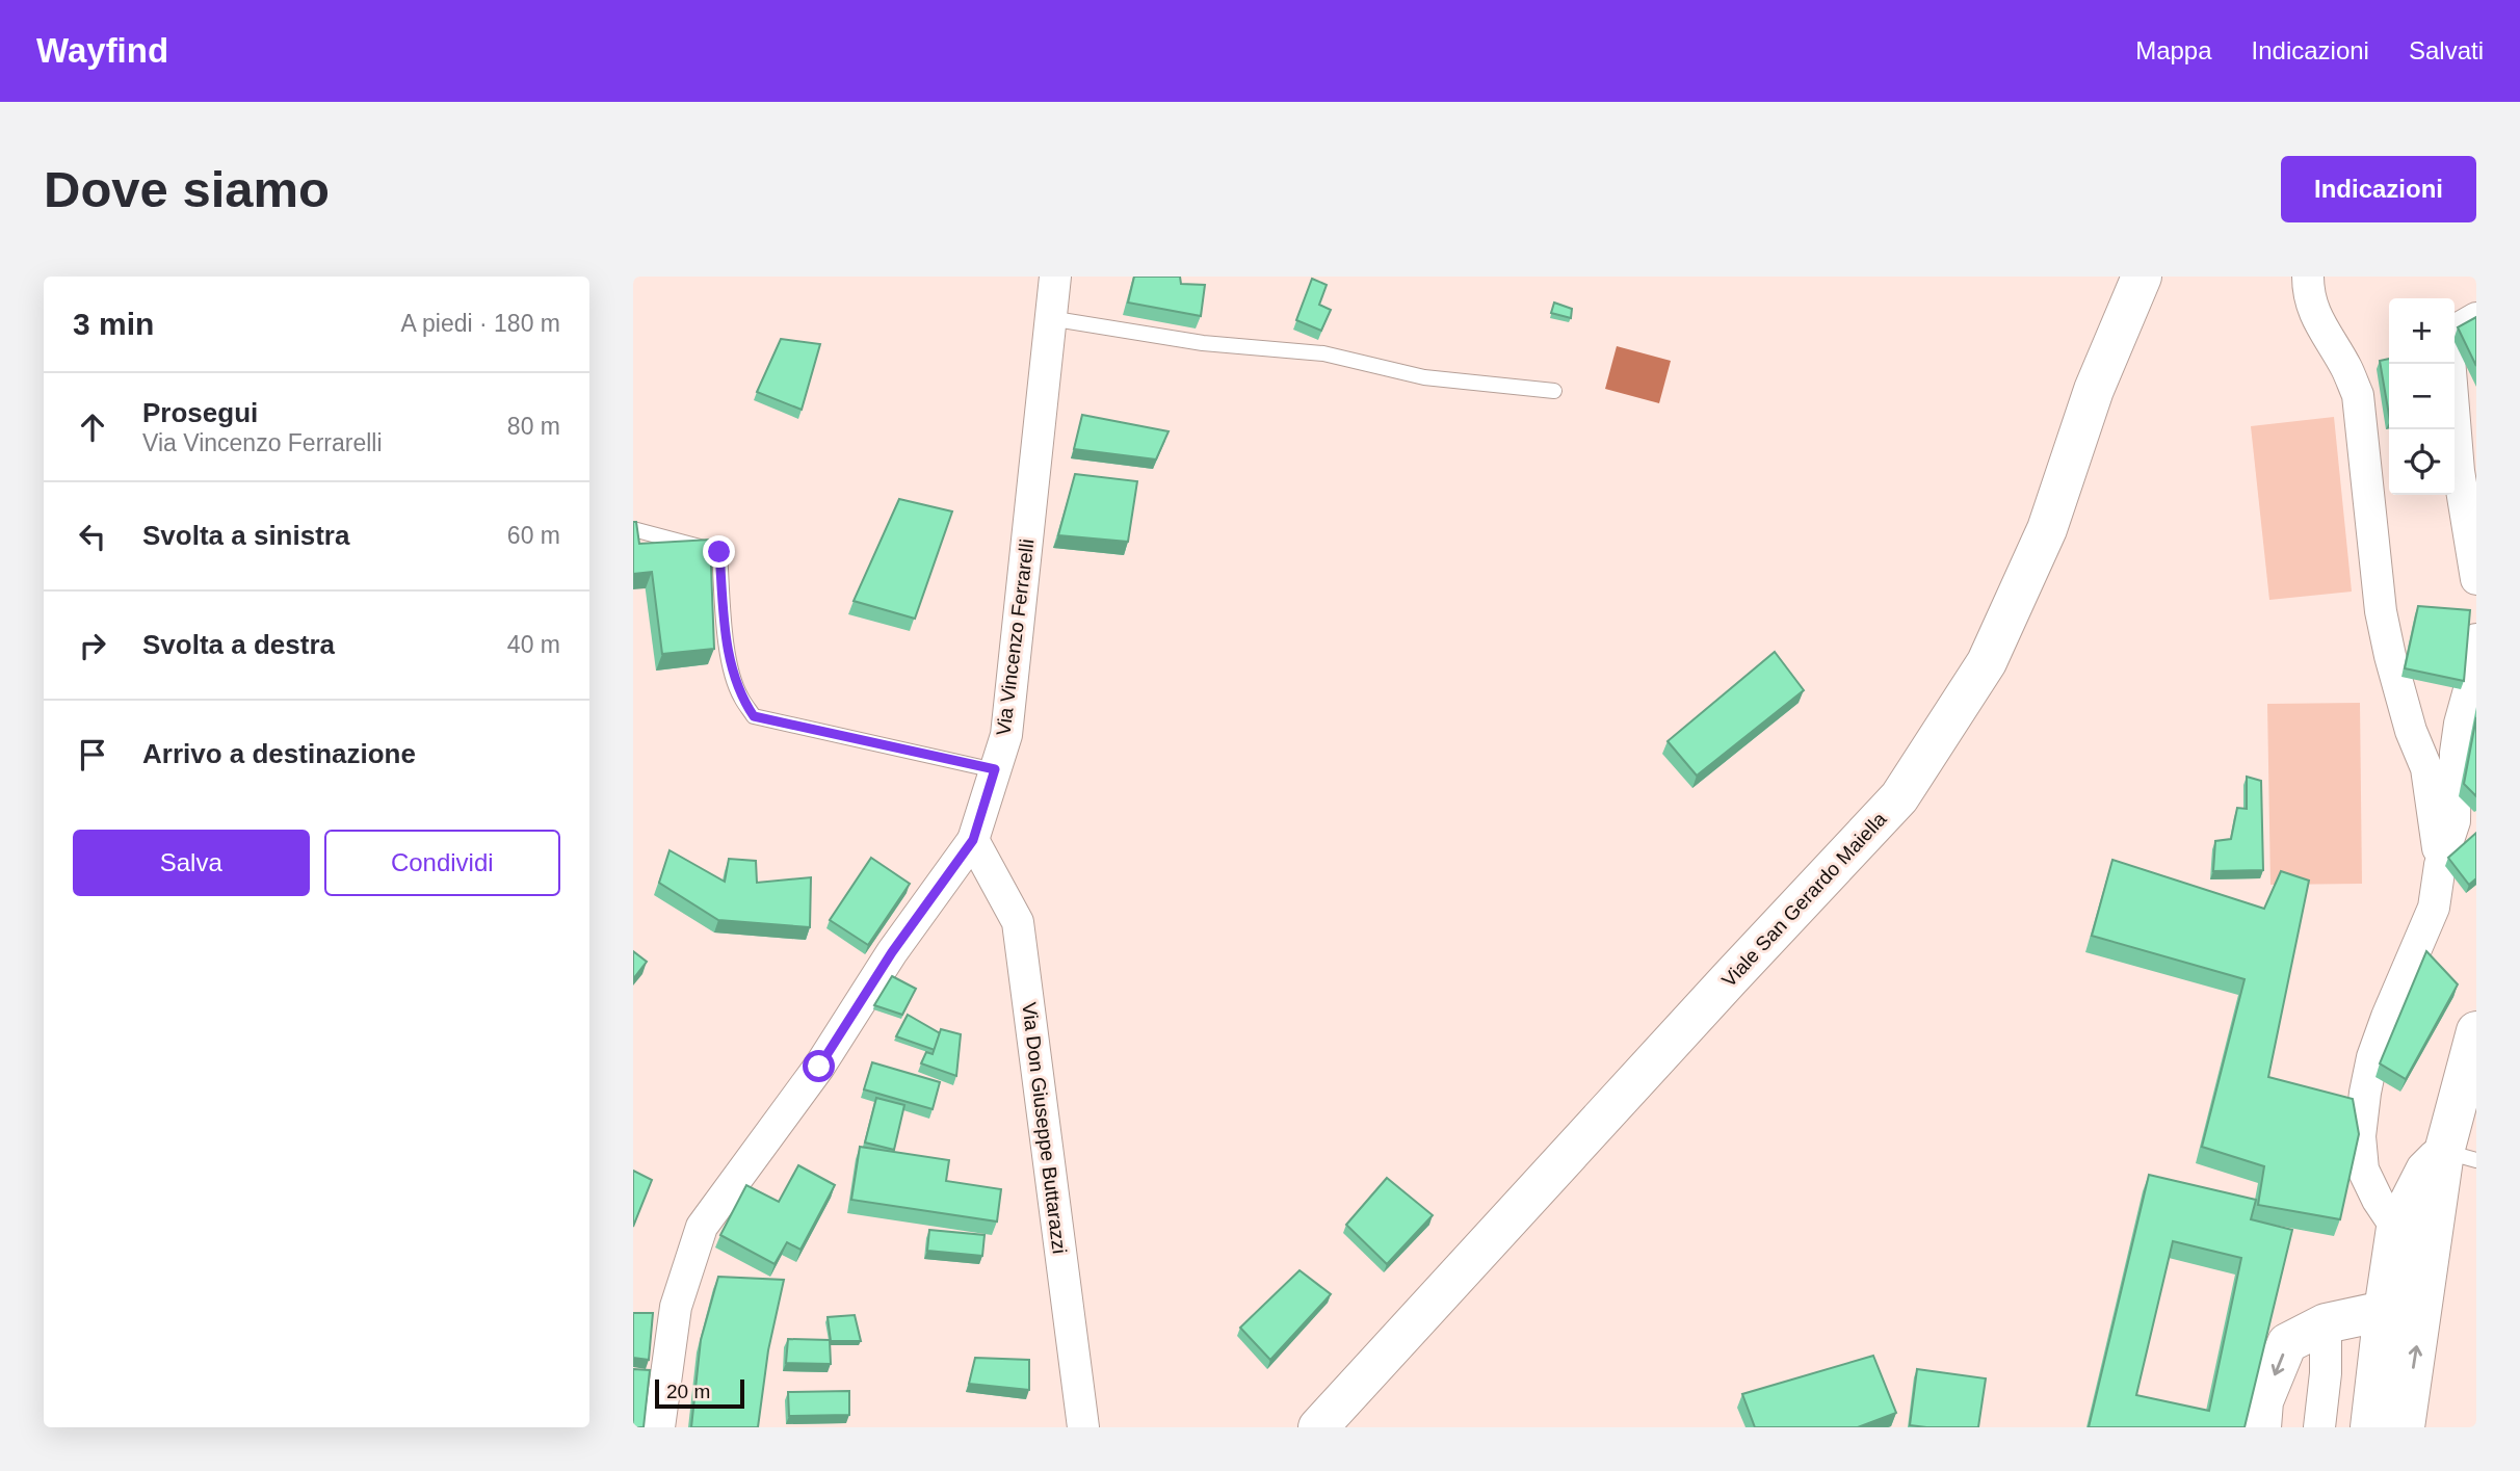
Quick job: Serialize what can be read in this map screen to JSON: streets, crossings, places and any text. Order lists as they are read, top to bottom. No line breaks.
{"streets":{"main road":["Viale San Gerardo Maiella"],"street":["Via Vincenzo Ferrarelli","Via Don Giuseppe Buttarazzi"]},"crossings":[["Via Vincenzo Ferrarelli","Via Don Giuseppe Buttarazzi"]],"scale_bar":"20 m","page":{"header":"Wayfind","nav":["Mappa","Indicazioni","Salvati"],"buttons":["Indicazioni",["Salva","Condividi"]],"title":"Dove siamo","heading":["3 min","A piedi · 180 m"],"map_buttons":["+","−"],"list":[["Prosegui","Via Vincenzo Ferrarelli","80 m"],["Svolta a sinistra","60 m"],["Svolta a destra","40 m"],"Arrivo a destinazione"],"scale":"20 m"}}
